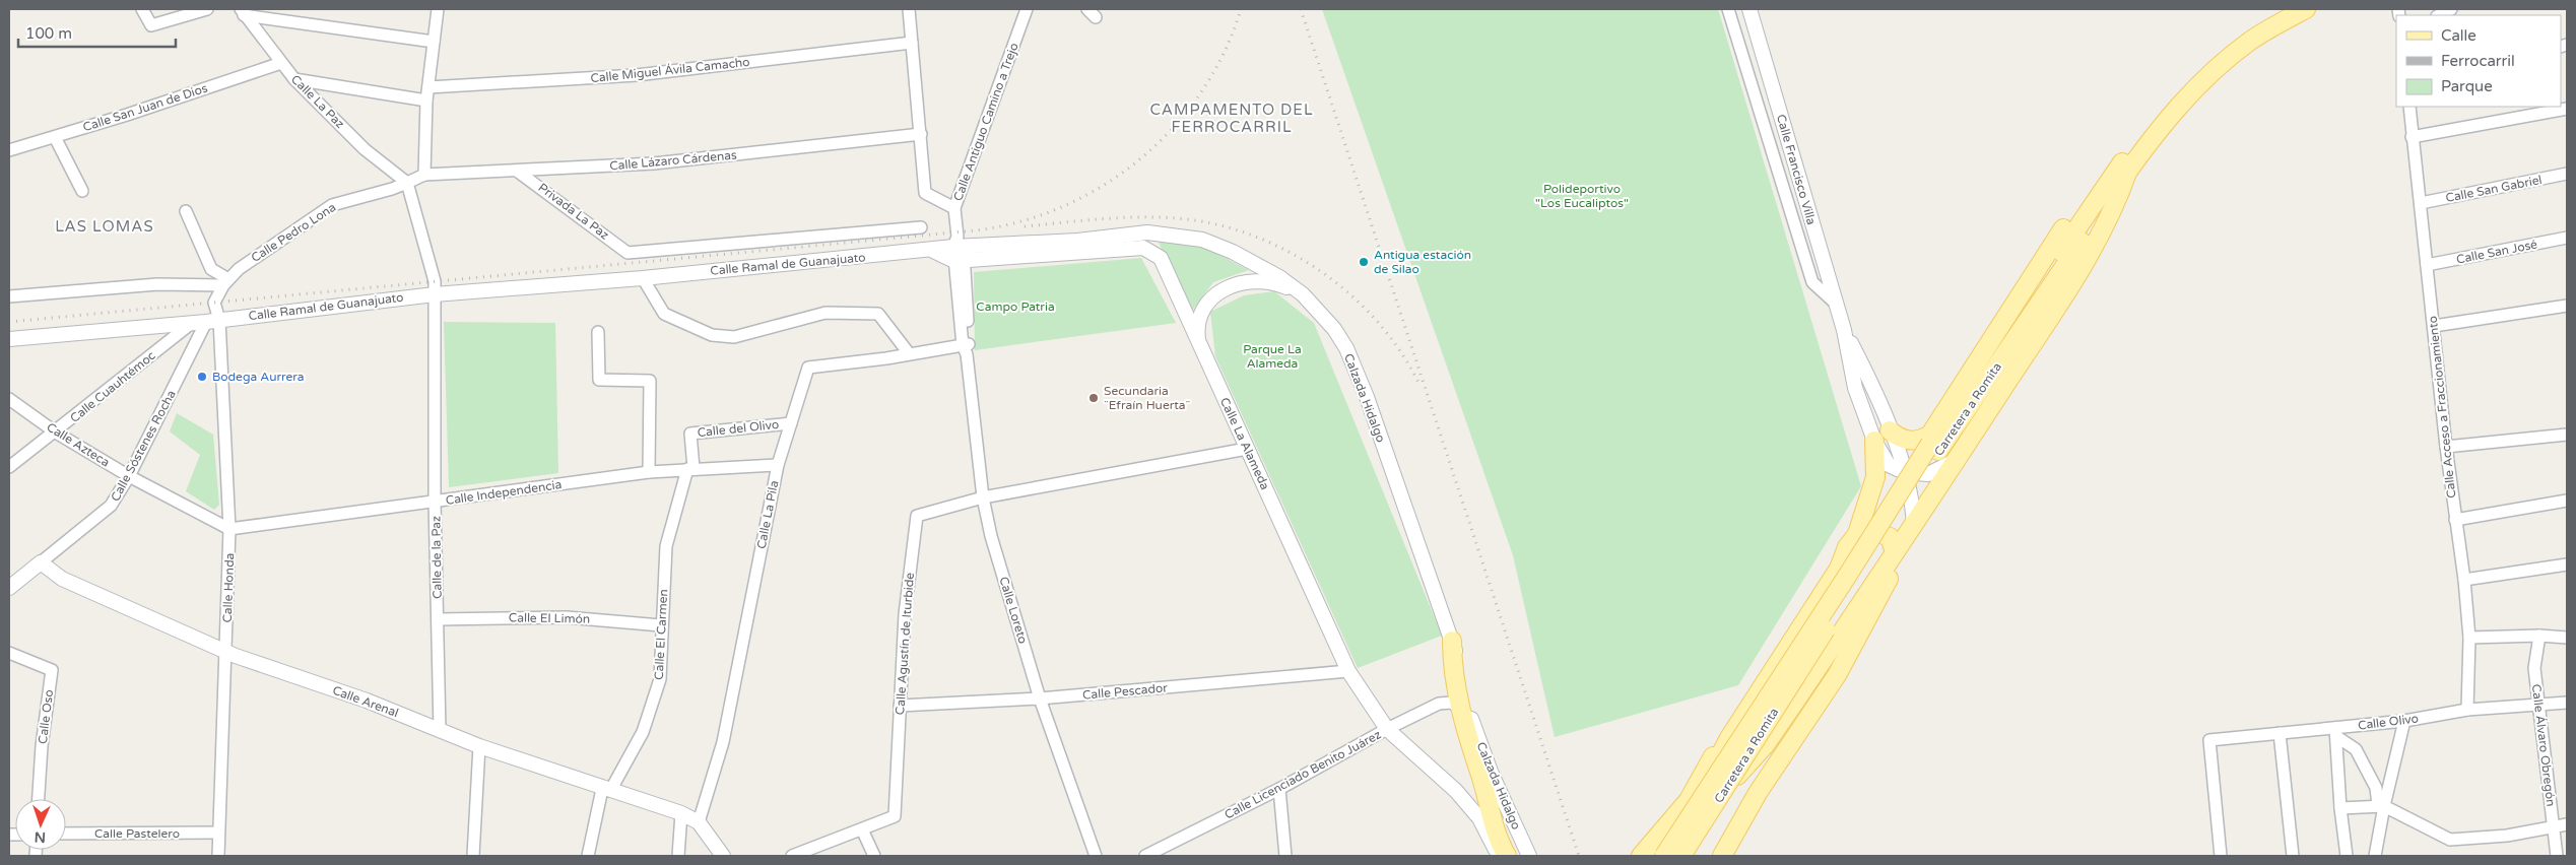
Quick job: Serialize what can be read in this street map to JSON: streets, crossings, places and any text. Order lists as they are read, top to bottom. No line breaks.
{"streets":{"main road":["Carretera a Romita"],"street":["Calle Miguel Ávila Camacho","Calle La Paz","Calle San Juan de Dios","Calle Antiguo Camino a Trejo","Calle Lázaro Cárdenas","Calle Francisco Villa","Calle San Gabriel","Privada La Paz","Calle Pedro Lona","Calle San José","Calle Ramal de Guanajuato","Calle Cuauhtémoc","Calzada Hidalgo","Calle Acceso a Fraccionamiento","Calle del Olivo","Calle La Alameda","Calle Azteca","Calle Sóstenes Rocha","Calle Independencia","Calle La Pila","Calle de la Paz","Calle Honda","Calle Loreto","Calle El Limón","Calle El Carmen","Calle Agustín de Iturbide","Calle Pescador","Calle Arenal","Calle Oso","Calle Olivo","Calle Álvaro Obregón","Calle Licenciado Benito Juárez","Calle Pastelero"]},"crossings":[["Calle La Paz","Calle San Juan de Dios"],["Calle La Paz","Calle Pedro Lona"],["Calle La Paz","Calle de la Paz"],["Calle Antiguo Camino a Trejo","Calle Ramal de Guanajuato"],["Calle Antiguo Camino a Trejo","Calzada Hidalgo"],["Calle Antiguo Camino a Trejo","Calle Loreto"],["Calle Lázaro Cárdenas","Privada La Paz"],["Calle Lázaro Cárdenas","Calle Pedro Lona"],["Calle San Gabriel","Calle Acceso a Fraccionamiento"],["Calle Pedro Lona","Calle de la Paz"],["Calle San José","Calle Acceso a Fraccionamiento"],["Calle Ramal de Guanajuato","Calle Cuauhtémoc"],["Calle Ramal de Guanajuato","Calzada Hidalgo"],["Calle Ramal de Guanajuato","Calle Sóstenes Rocha"],["Calle Ramal de Guanajuato","Calle de la Paz"],["Calle Ramal de Guanajuato","Calle Honda"],["Calle Ramal de Guanajuato","Calle Loreto"],["Calle Cuauhtémoc","Calle Azteca"],["Calle Cuauhtémoc","Calle Sóstenes Rocha"],["Calle Cuauhtémoc","Calle Honda"],["Calzada Hidalgo","Calle La Alameda"],["Calzada Hidalgo","Calle Loreto"],["Calle Acceso a Fraccionamiento","Calle Olivo"],["Calle del Olivo","Calle Independencia"],["Calle del Olivo","Calle La Pila"],["Calle del Olivo","Calle El Carmen"],["Calle La Alameda","Calle Agustín de Iturbide"],["Calle La Alameda","Calle Pescador"],["Calle La Alameda","Calle Licenciado Benito Juárez"],["Calle Azteca","Calle Sóstenes Rocha"],["Calle Azteca","Calle Independencia"],["Calle Azteca","Calle Honda"],["Calle Sóstenes Rocha","Calle Honda"],["Calle Sóstenes Rocha","Calle Arenal"],["Calle Independencia","Calle La Pila"],["Calle Independencia","Calle de la Paz"],["Calle Independencia","Calle Honda"],["Calle Independencia","Calle El Carmen"],["Calle La Pila","Calle Loreto"],["Calle La Pila","Calle Arenal"],["Calle de la Paz","Calle El Limón"],["Calle de la Paz","Calle Arenal"],["Calle Honda","Calle Arenal"],["Calle Honda","Calle Pastelero"],["Calle Loreto","Calle Agustín de Iturbide"],["Calle Loreto","Calle Pescador"],["Calle El Limón","Calle El Carmen"],["Calle El Carmen","Calle Arenal"],["Calle Agustín de Iturbide","Calle Pescador"],["Calle Olivo","Calle Álvaro Obregón"]],"districts":["CAMPAMENTO DEL FERROCARRIL","LAS LOMAS"],"parks":["Polideportivo \"Los Eucaliptos\"","Campo Patria","Parque La Alameda"],"places":["Antigua estación de Silao","Bodega Aurrera","Secundaria ¨Efraín Huerta¨"],"legend":["Calle","Ferrocarril","Parque"],"scale_bar":"100 m","north":"bottom"}
